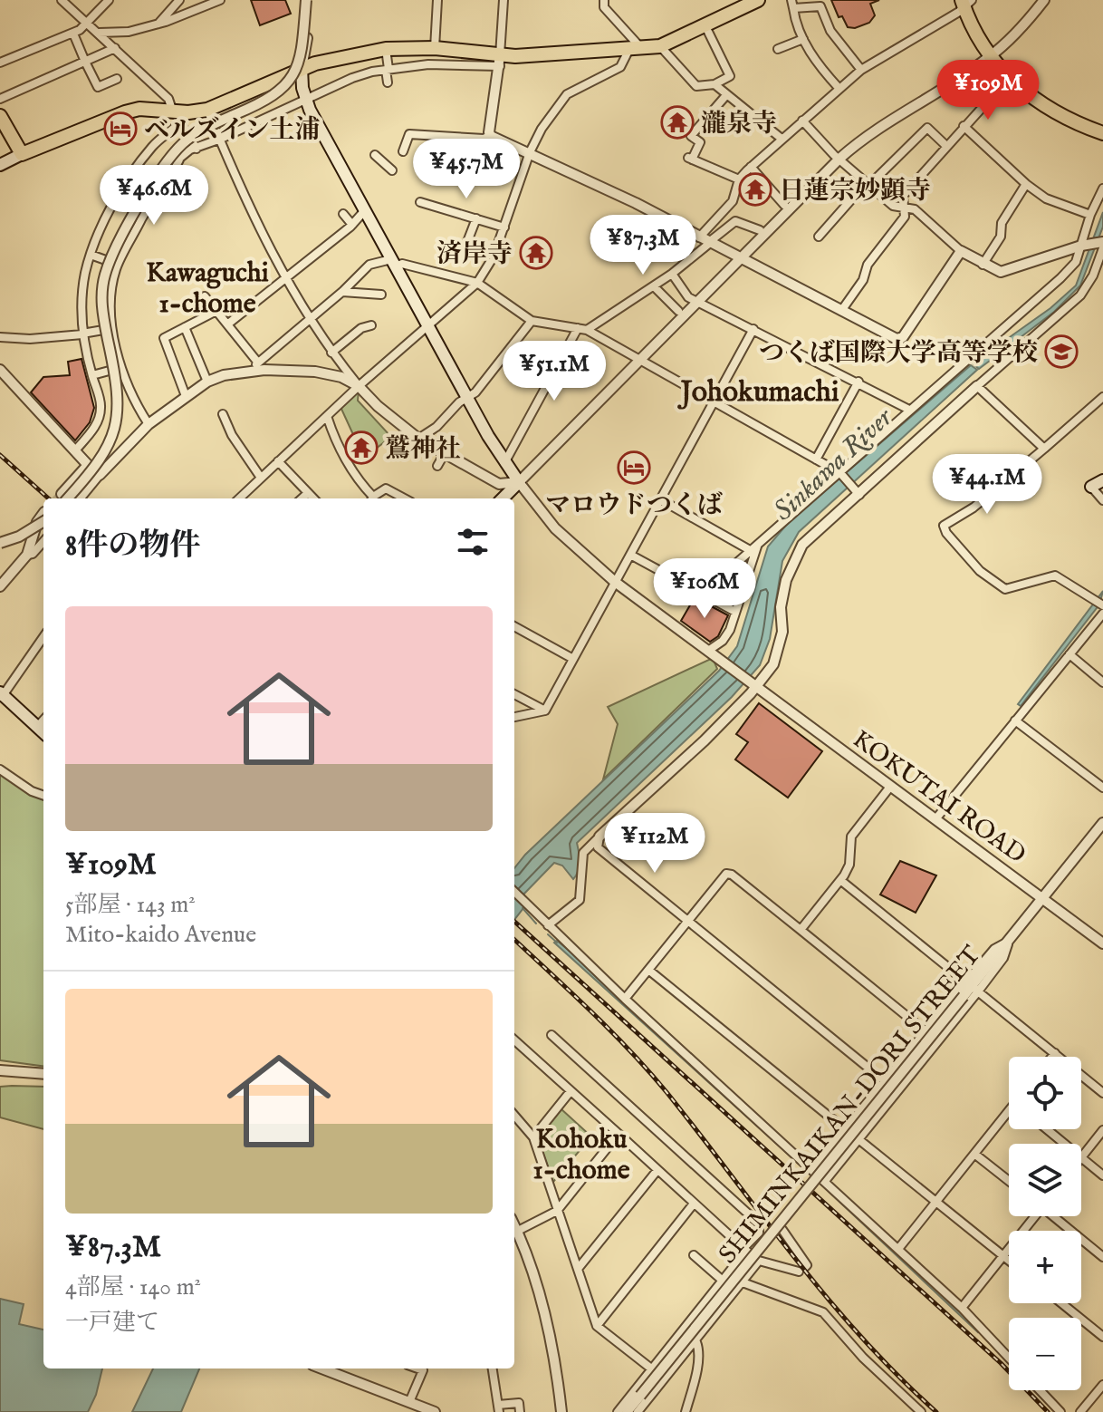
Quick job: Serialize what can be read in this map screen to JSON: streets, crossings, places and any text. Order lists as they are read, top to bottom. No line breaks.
{"streets":{"street":["KOKUTAI ROAD","SHIMINKAIKAN-DORI STREET"]},"crossings":[["KOKUTAI ROAD","SHIMINKAIKAN-DORI STREET"]],"districts":["Kawaguchi 1-chome","Johokumachi","Kohoku 1-chome"],"water":["Sinkawa River"],"places":{"temple":["瀧泉寺","日蓮宗妙顕寺","済岸寺","鷲神社"],"hotel":["ベルズイン土浦","マロウドつくば"],"school or university":["つくば国際大学高等学校"]},"page":{"price":["¥109M","¥45.7M","¥46.6M","¥87.3M","¥51.1M","¥44.1M","¥106M","¥112M"],"heading":"8件の物件","list":[{"name":"¥109M","note":"5部屋 · 143 m² · Mito-kaido Avenue"},{"name":"¥87.3M","note":"4部屋 · 140 m² · 一戸建て"}],"map_buttons":["+","−"]}}
